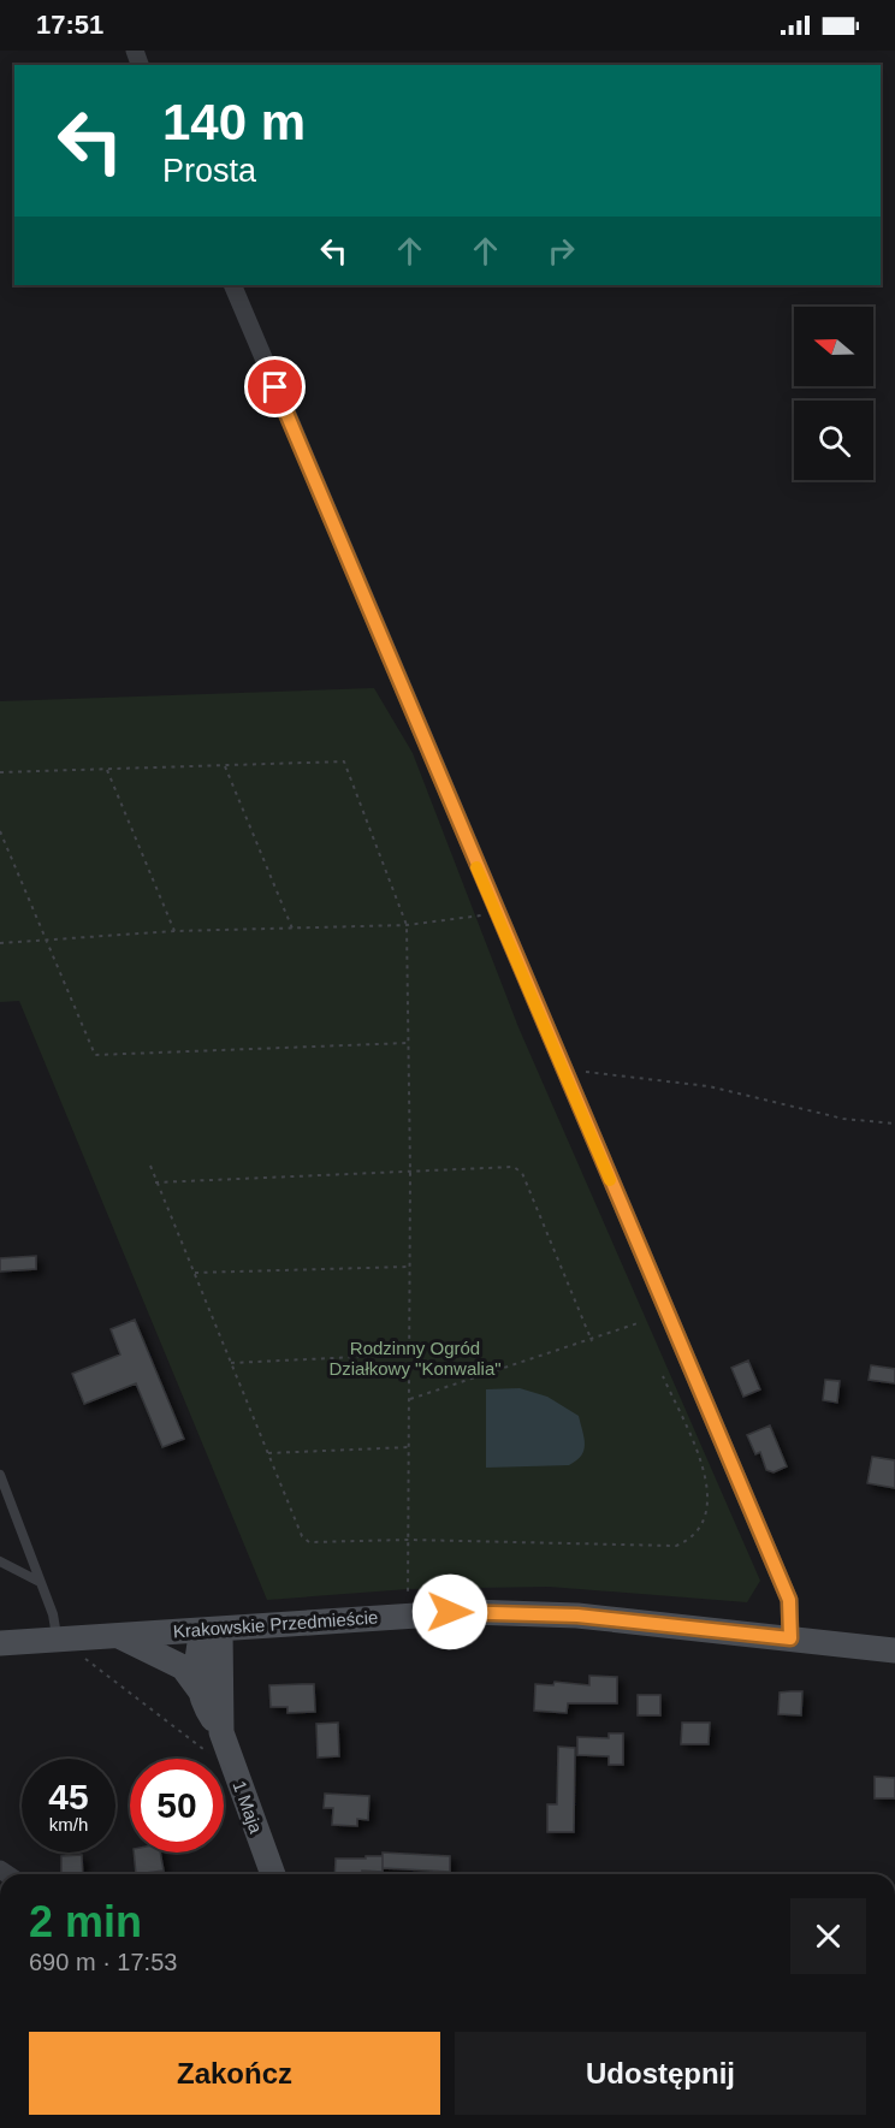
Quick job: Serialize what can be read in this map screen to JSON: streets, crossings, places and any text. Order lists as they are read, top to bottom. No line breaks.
{"streets":{"main road":["Krakowskie Przedmieście","1 Maja"]},"crossings":[["Krakowskie Przedmieście","1 Maja"]],"parks":["Rodzinny Ogród Działkowy \"Konwalia\""],"north":"left","page":{"status":"17:51","turn":["140 m","Prosta"],"speed":"45 km/h","limit":"50","heading":["2 min","690 m · 17:53"],"buttons":["Zakończ","Udostępnij"]}}
